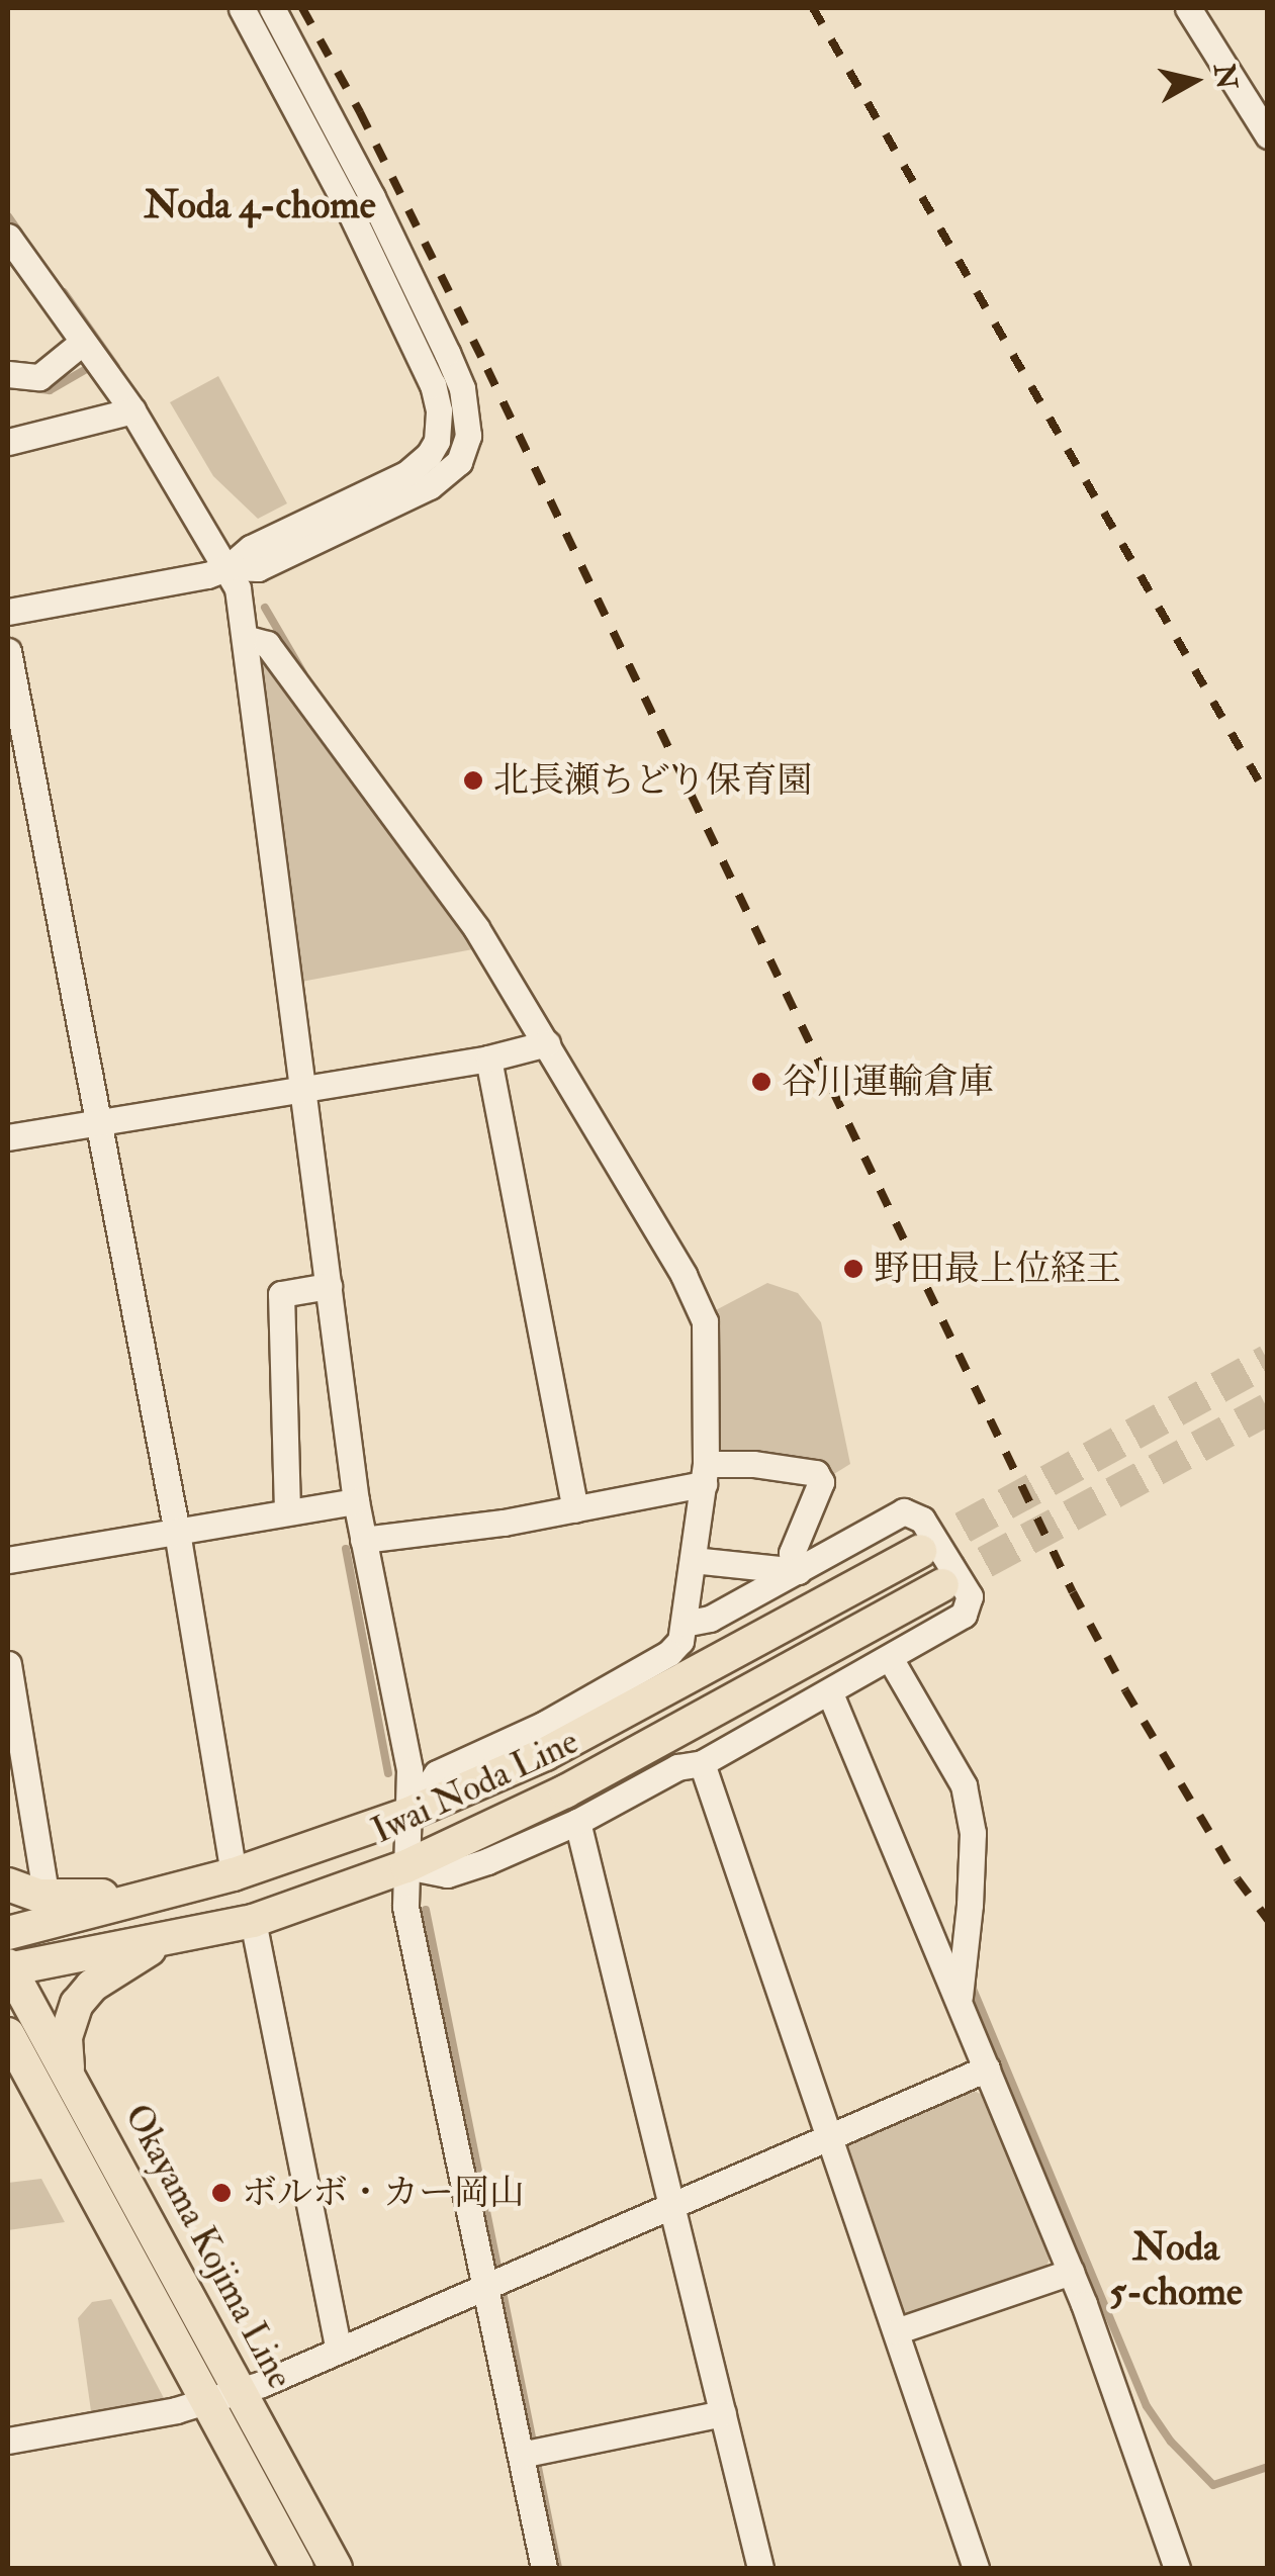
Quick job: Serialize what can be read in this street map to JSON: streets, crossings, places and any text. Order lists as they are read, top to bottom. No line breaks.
{"streets":{"main road":["Iwai Noda Line","Okayama Kojima Line"]},"crossings":[["Iwai Noda Line","Okayama Kojima Line"]],"districts":["Noda 4-chome","Noda 5-chome"],"places":["北長瀬ちどり保育園","谷川運輸倉庫","野田最上位経王","ボルボ・カー岡山"],"north":"right"}
